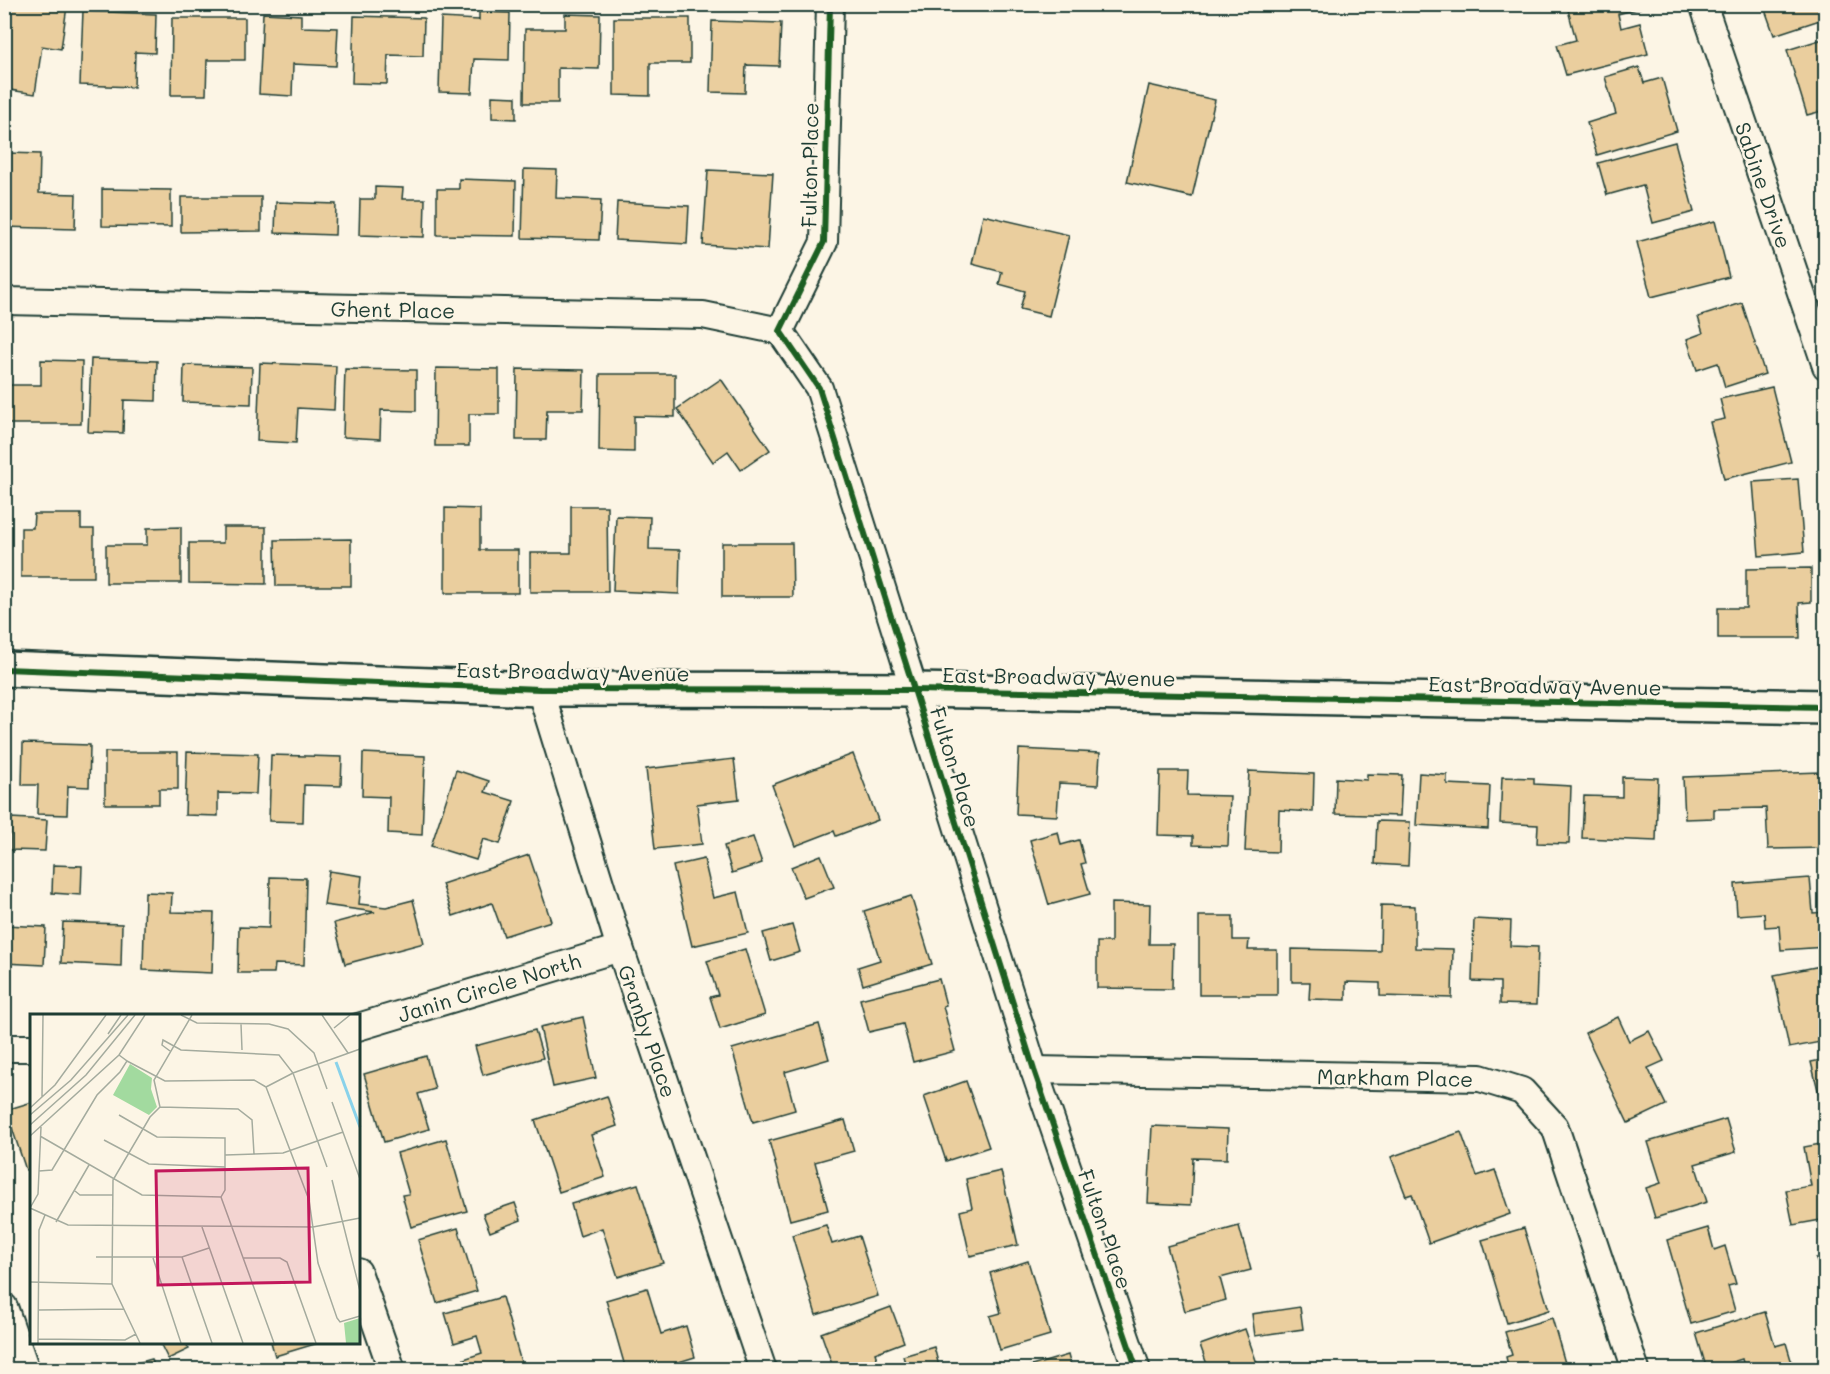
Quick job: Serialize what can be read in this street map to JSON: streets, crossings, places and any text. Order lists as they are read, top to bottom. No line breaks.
{"streets":{"street":["Fulton Place","Sabine Drive","Ghent Place","East Broadway Avenue","Janin Circle North","Granby Place","Markham Place"]},"crossings":[["Fulton Place","Ghent Place"],["Fulton Place","East Broadway Avenue"],["Fulton Place","Markham Place"],["East Broadway Avenue","Granby Place"],["Janin Circle North","Granby Place"]]}
